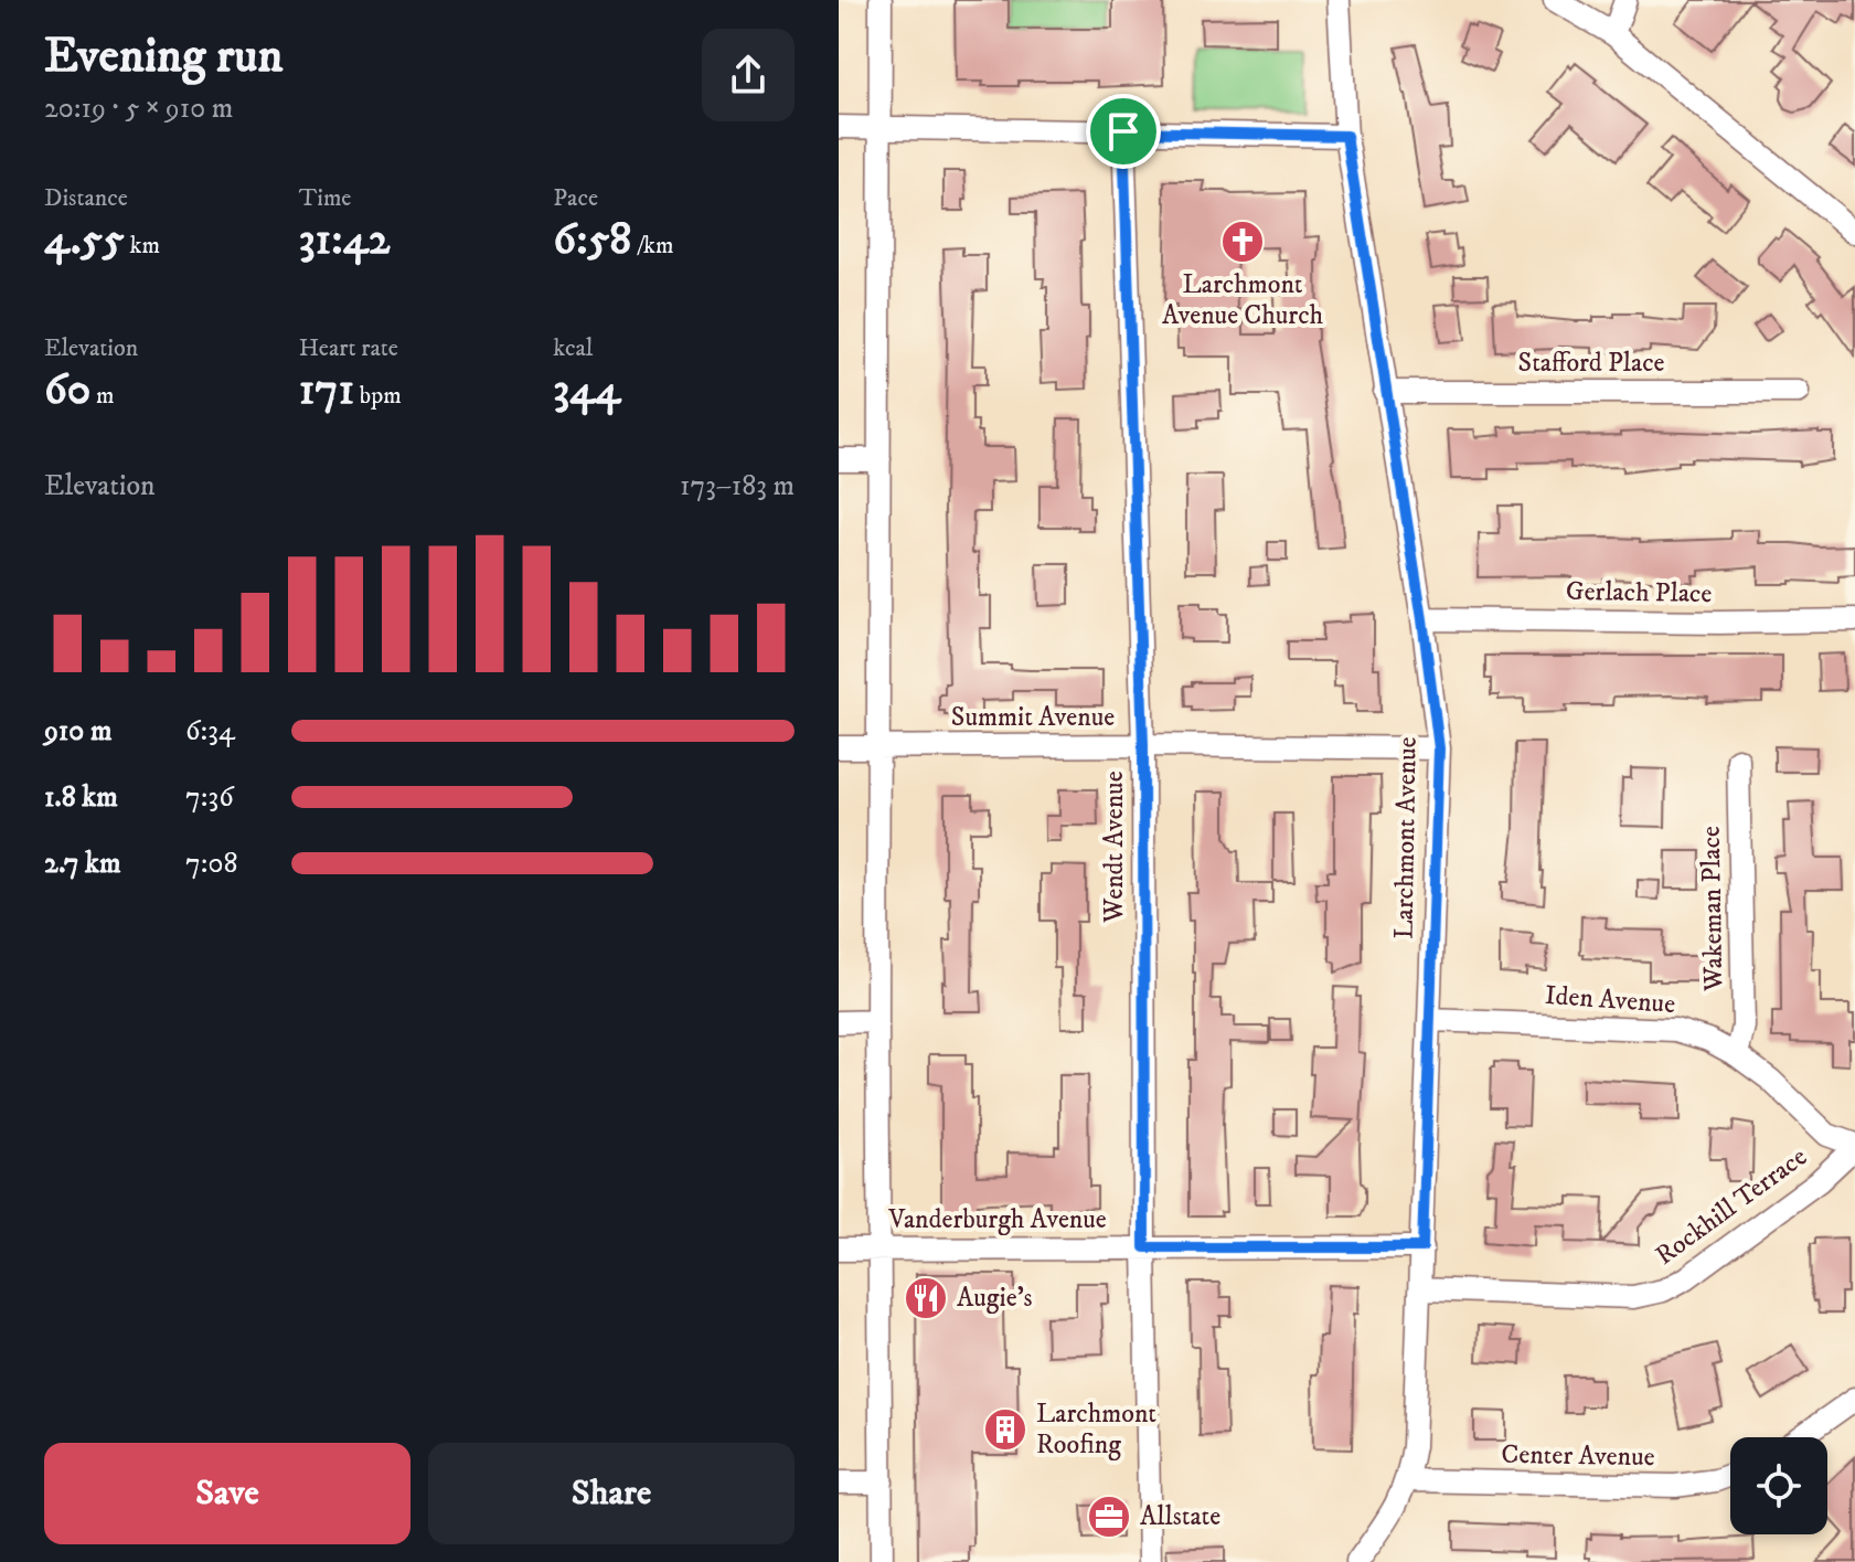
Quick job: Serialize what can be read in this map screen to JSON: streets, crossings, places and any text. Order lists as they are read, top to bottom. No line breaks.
{"streets":{"street":["Stafford Place","Gerlach Place","Summit Avenue","Larchmont Avenue","Wendt Avenue","Wakeman Place","Iden Avenue","Rockhill Terrace","Vanderburgh Avenue","Center Avenue"]},"crossings":[["Stafford Place","Larchmont Avenue"],["Gerlach Place","Larchmont Avenue"],["Summit Avenue","Larchmont Avenue"],["Summit Avenue","Wendt Avenue"],["Larchmont Avenue","Iden Avenue"],["Larchmont Avenue","Rockhill Terrace"],["Larchmont Avenue","Vanderburgh Avenue"],["Larchmont Avenue","Center Avenue"],["Wendt Avenue","Vanderburgh Avenue"],["Wakeman Place","Iden Avenue"],["Iden Avenue","Rockhill Terrace"]],"places":{"church":["Larchmont Avenue Church"],"restaurant":["Augie's"],"building":["Larchmont Roofing"],"office":["Allstate"]},"page":{"heading":["Evening run","20:19 · 5 × 910 m"],"stats":[["Distance","4.55 km"],["Time","31:42"],["Pace","6:58 /km"],["Elevation","60 m"],["Heart rate","171 bpm"],["kcal","344"]],"chart":["Elevation","173–183 m"],"list":[{"name":"910 m","note":"6:34"},{"name":"1.8 km","note":"7:36"},{"name":"2.7 km","note":"7:08"}],"buttons":["Save","Share"]}}
